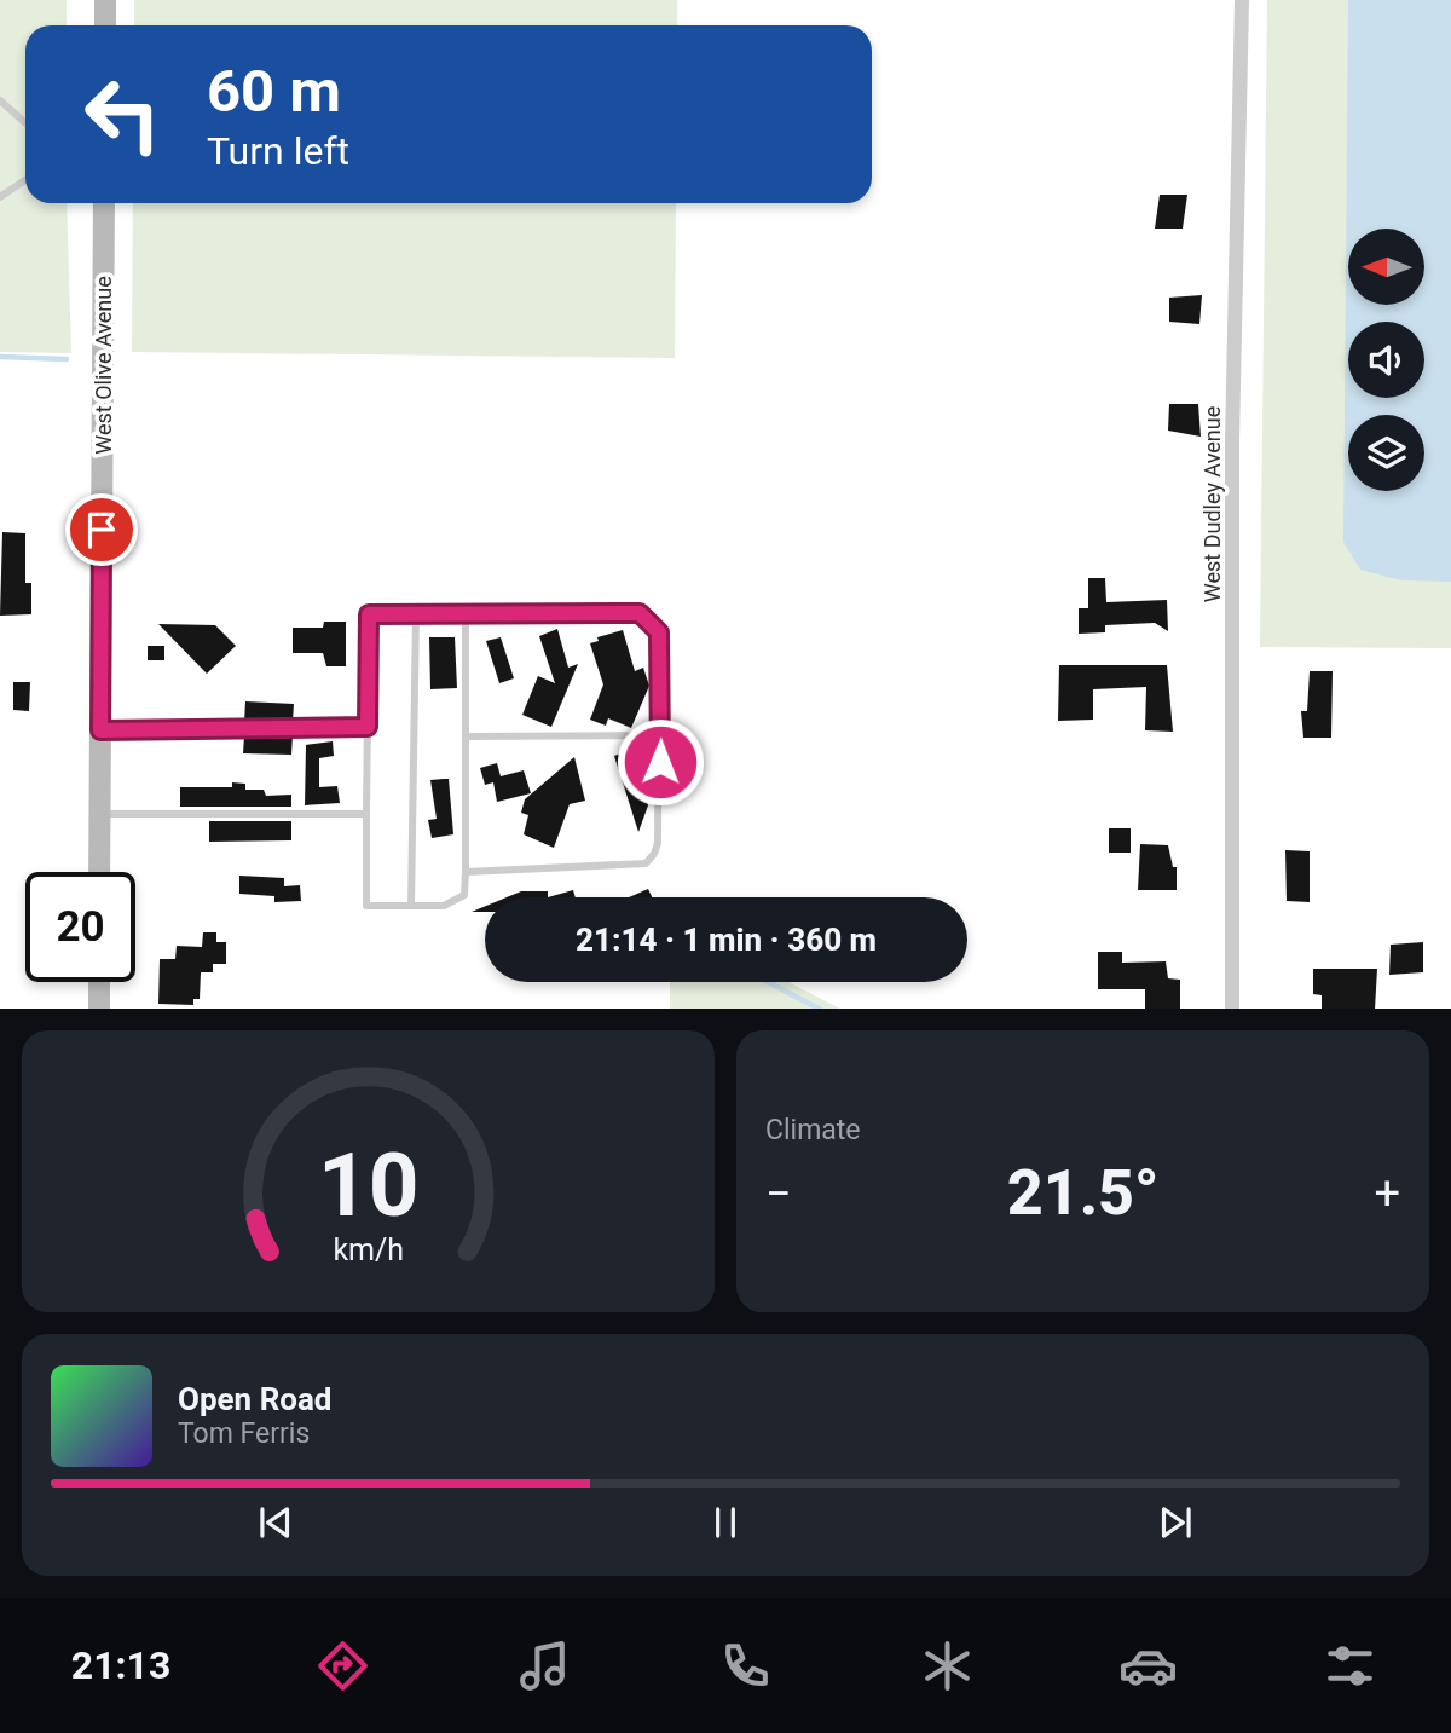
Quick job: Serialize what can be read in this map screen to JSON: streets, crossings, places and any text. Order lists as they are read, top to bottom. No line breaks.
{"streets":{"main road":["West Olive Avenue"],"street":["West Dudley Avenue"]},"north":"left","page":{"turn":["60 m","Turn left"],"limit":"20","trip":"21:14 · 1 min · 360 m","tile":"Climate","heat":["−","21.5°","+"],"song":["Open Road","Tom Ferris"],"tabs":"21:13","gauge":["10","km/h"]}}
